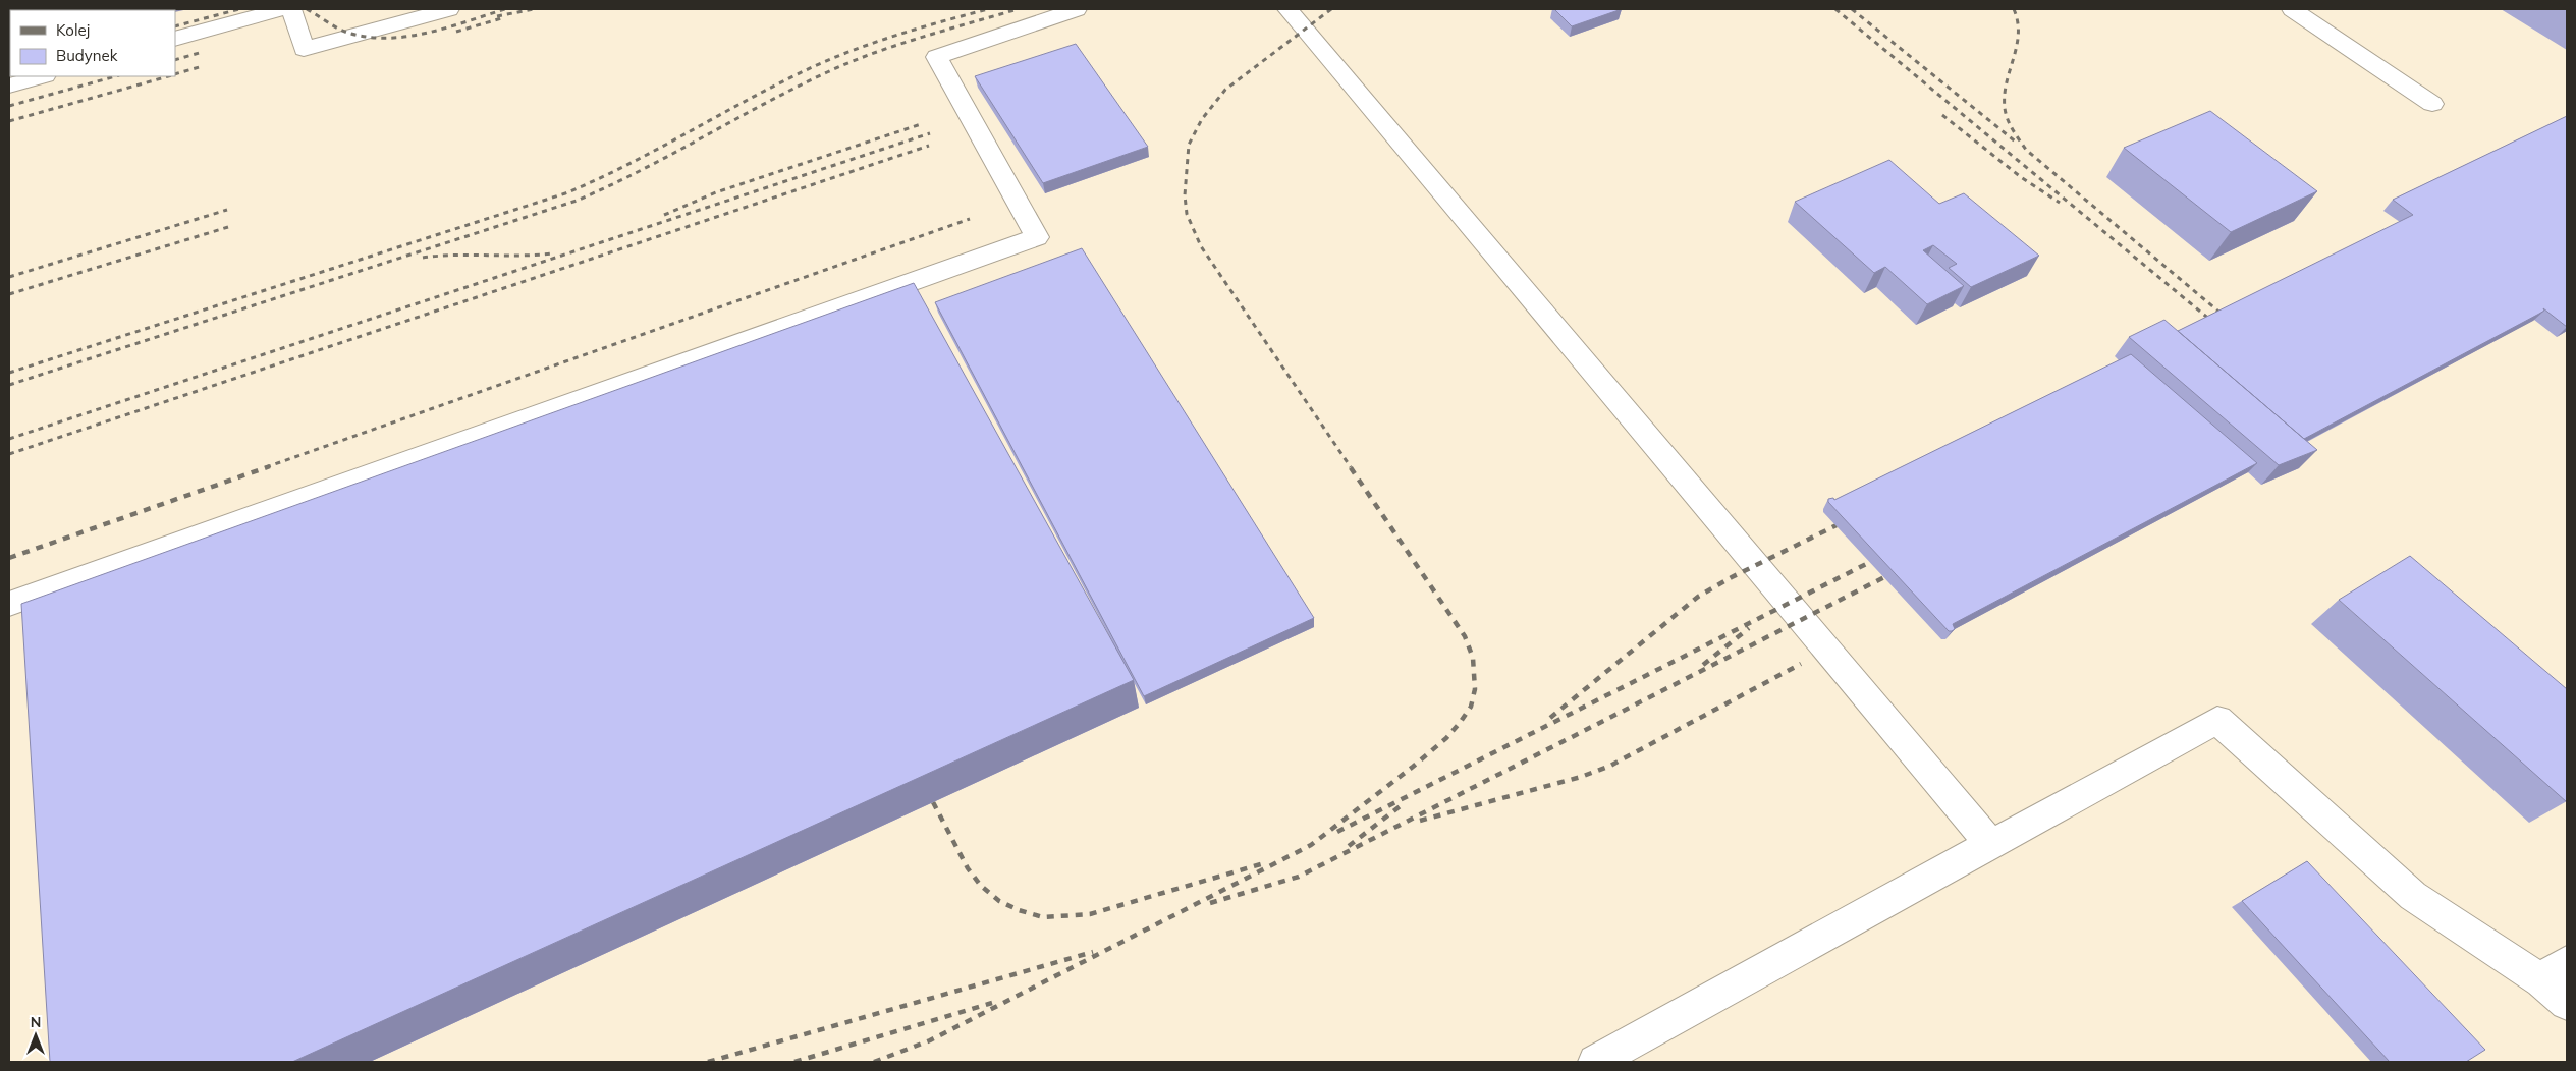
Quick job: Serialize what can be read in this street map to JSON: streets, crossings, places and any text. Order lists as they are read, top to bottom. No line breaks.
{"legend":["Kolej","Budynek"],"north":"top"}
